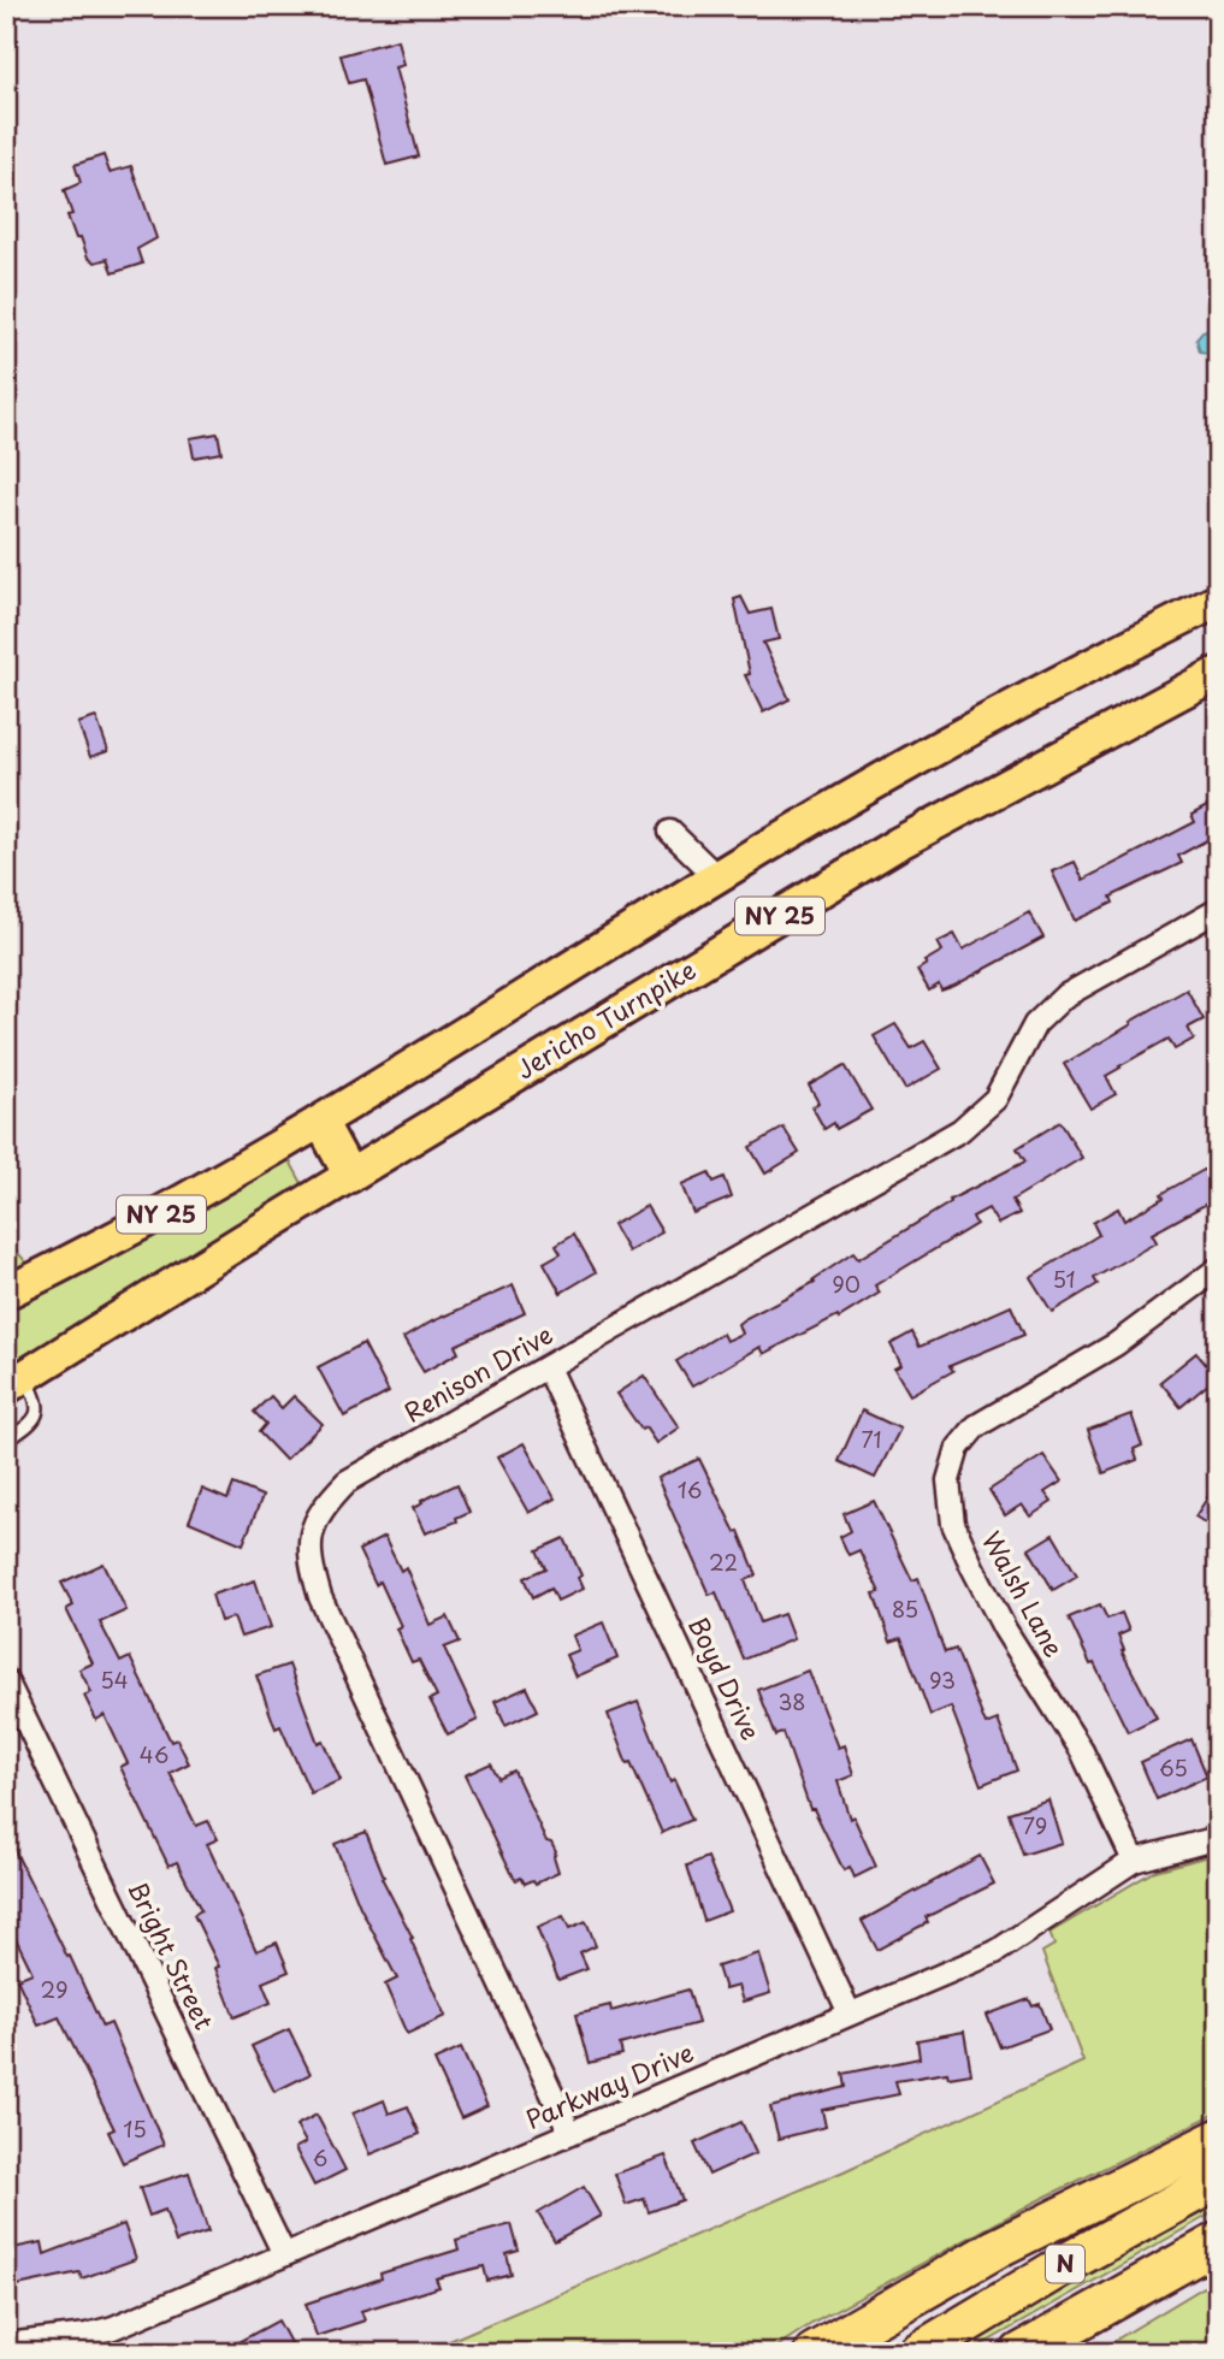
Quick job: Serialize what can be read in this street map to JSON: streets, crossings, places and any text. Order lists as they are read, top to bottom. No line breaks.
{"streets":{"highway":["N"],"main road":["NY 25","Jericho Turnpike"],"street":["Renison Drive","Walsh Lane","Boyd Drive","Bright Street","Parkway Drive"]},"crossings":[["Renison Drive","Boyd Drive"],["Renison Drive","Parkway Drive"],["Walsh Lane","Parkway Drive"],["Boyd Drive","Parkway Drive"],["Bright Street","Parkway Drive"]],"house_numbers":["51","90","71","16","22","85","54","93","38","46","65","79","29","15","6"]}
